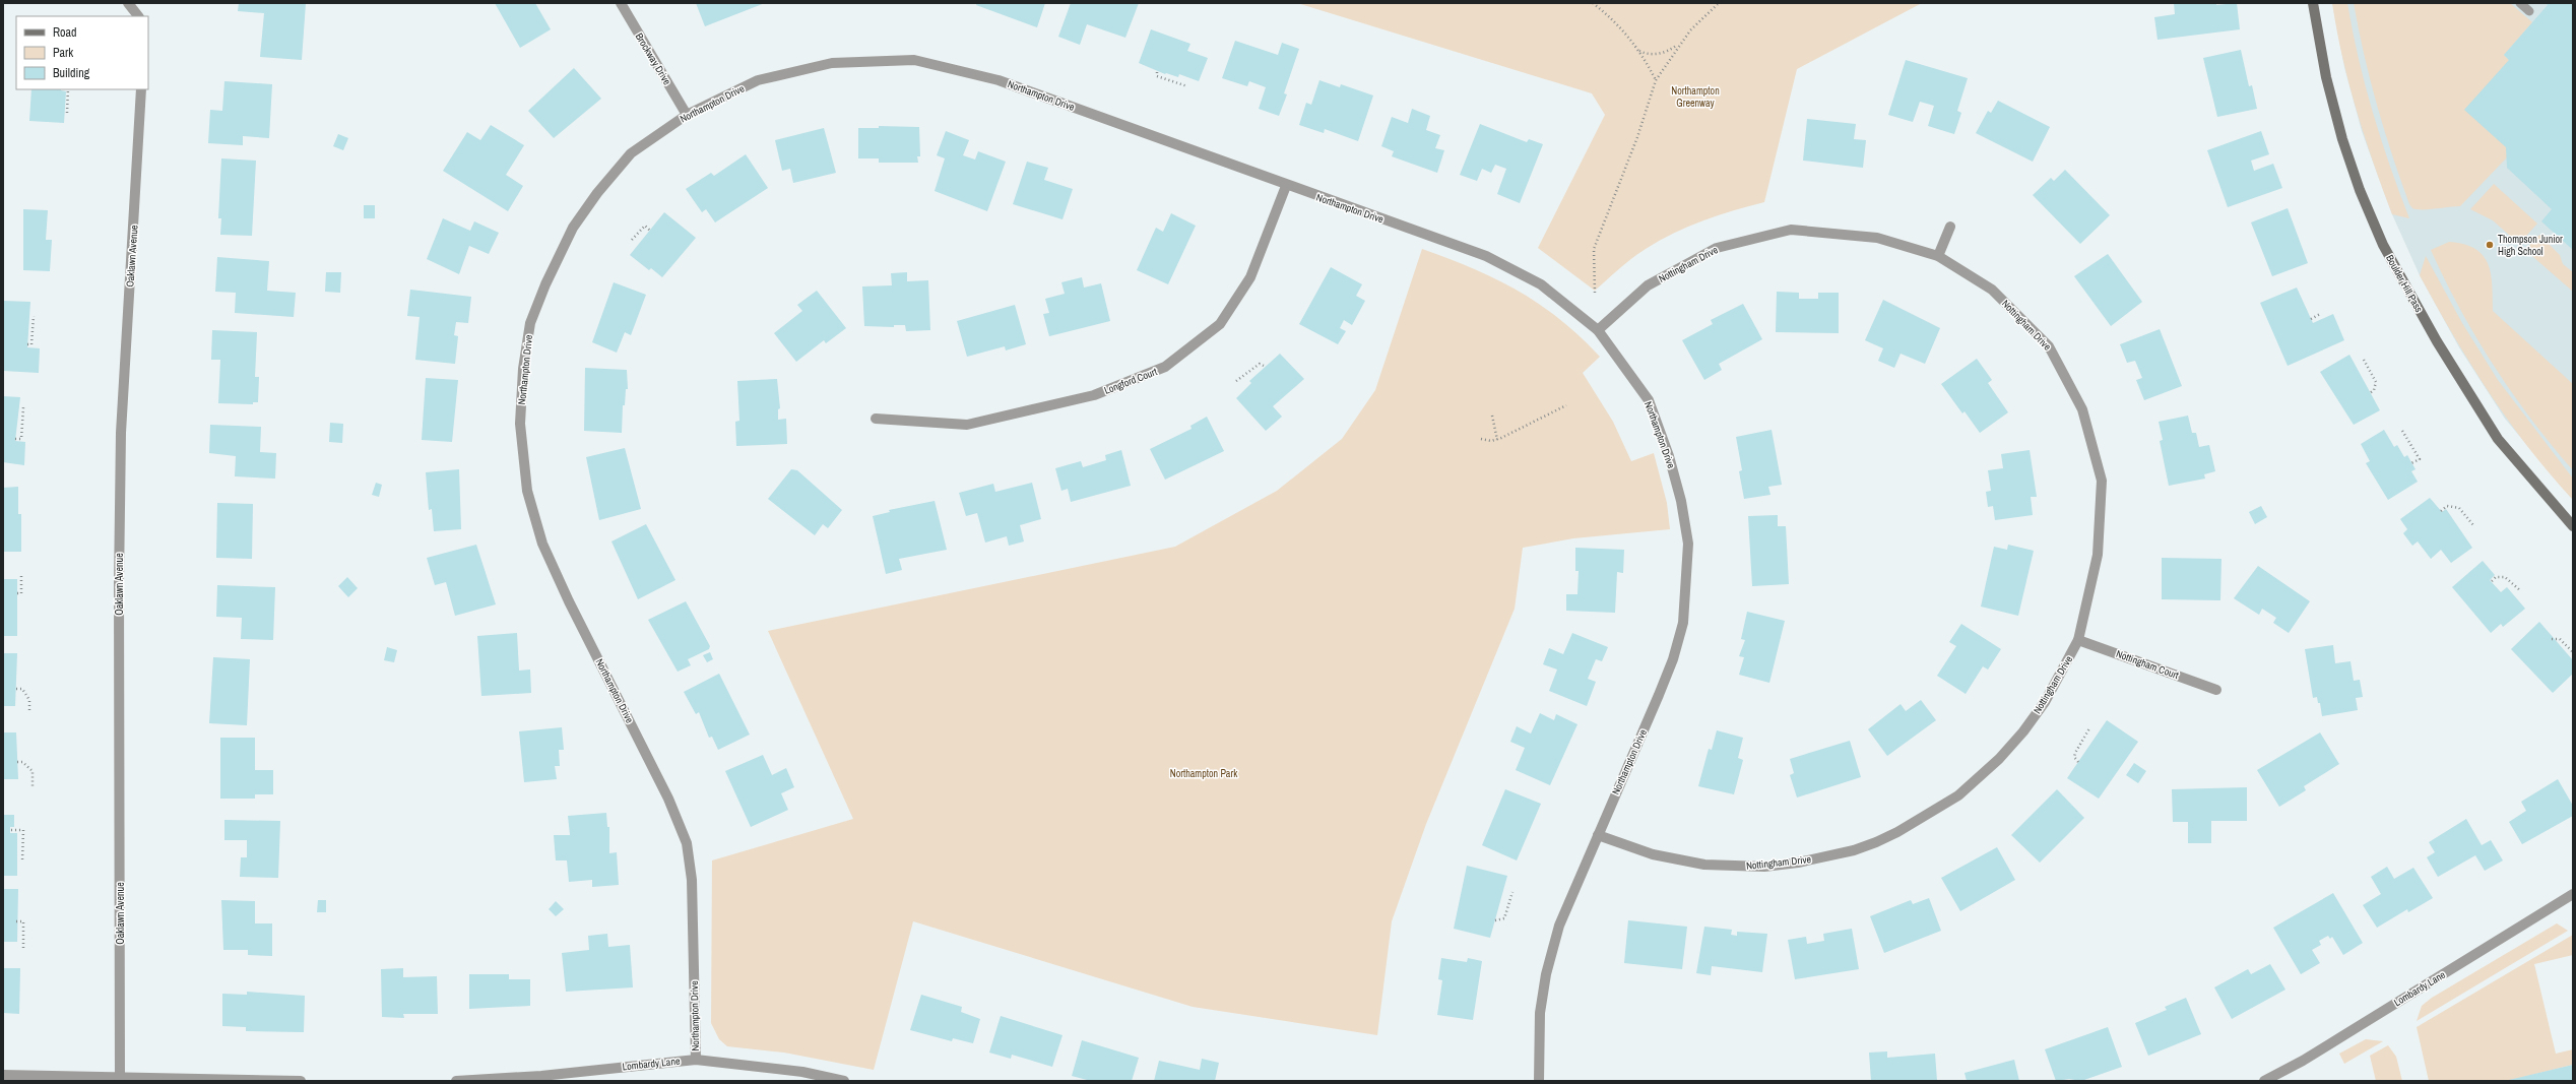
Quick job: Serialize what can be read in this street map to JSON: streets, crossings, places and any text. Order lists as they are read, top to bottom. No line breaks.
{"streets":{"street":["Brockway Drive","Northampton Drive","Oaklawn Avenue","Nottingham Drive","Boulder Hill Pass","Longford Court","Nottingham Court","Lombardy Lane"]},"crossings":[["Brockway Drive","Northampton Drive"],["Northampton Drive","Nottingham Drive"],["Northampton Drive","Longford Court"],["Northampton Drive","Lombardy Lane"],["Nottingham Drive","Nottingham Court"]],"parks":["Northampton Greenway","Northampton Park"],"places":["Thompson Junior High School"],"legend":["Road","Park","Building"]}
